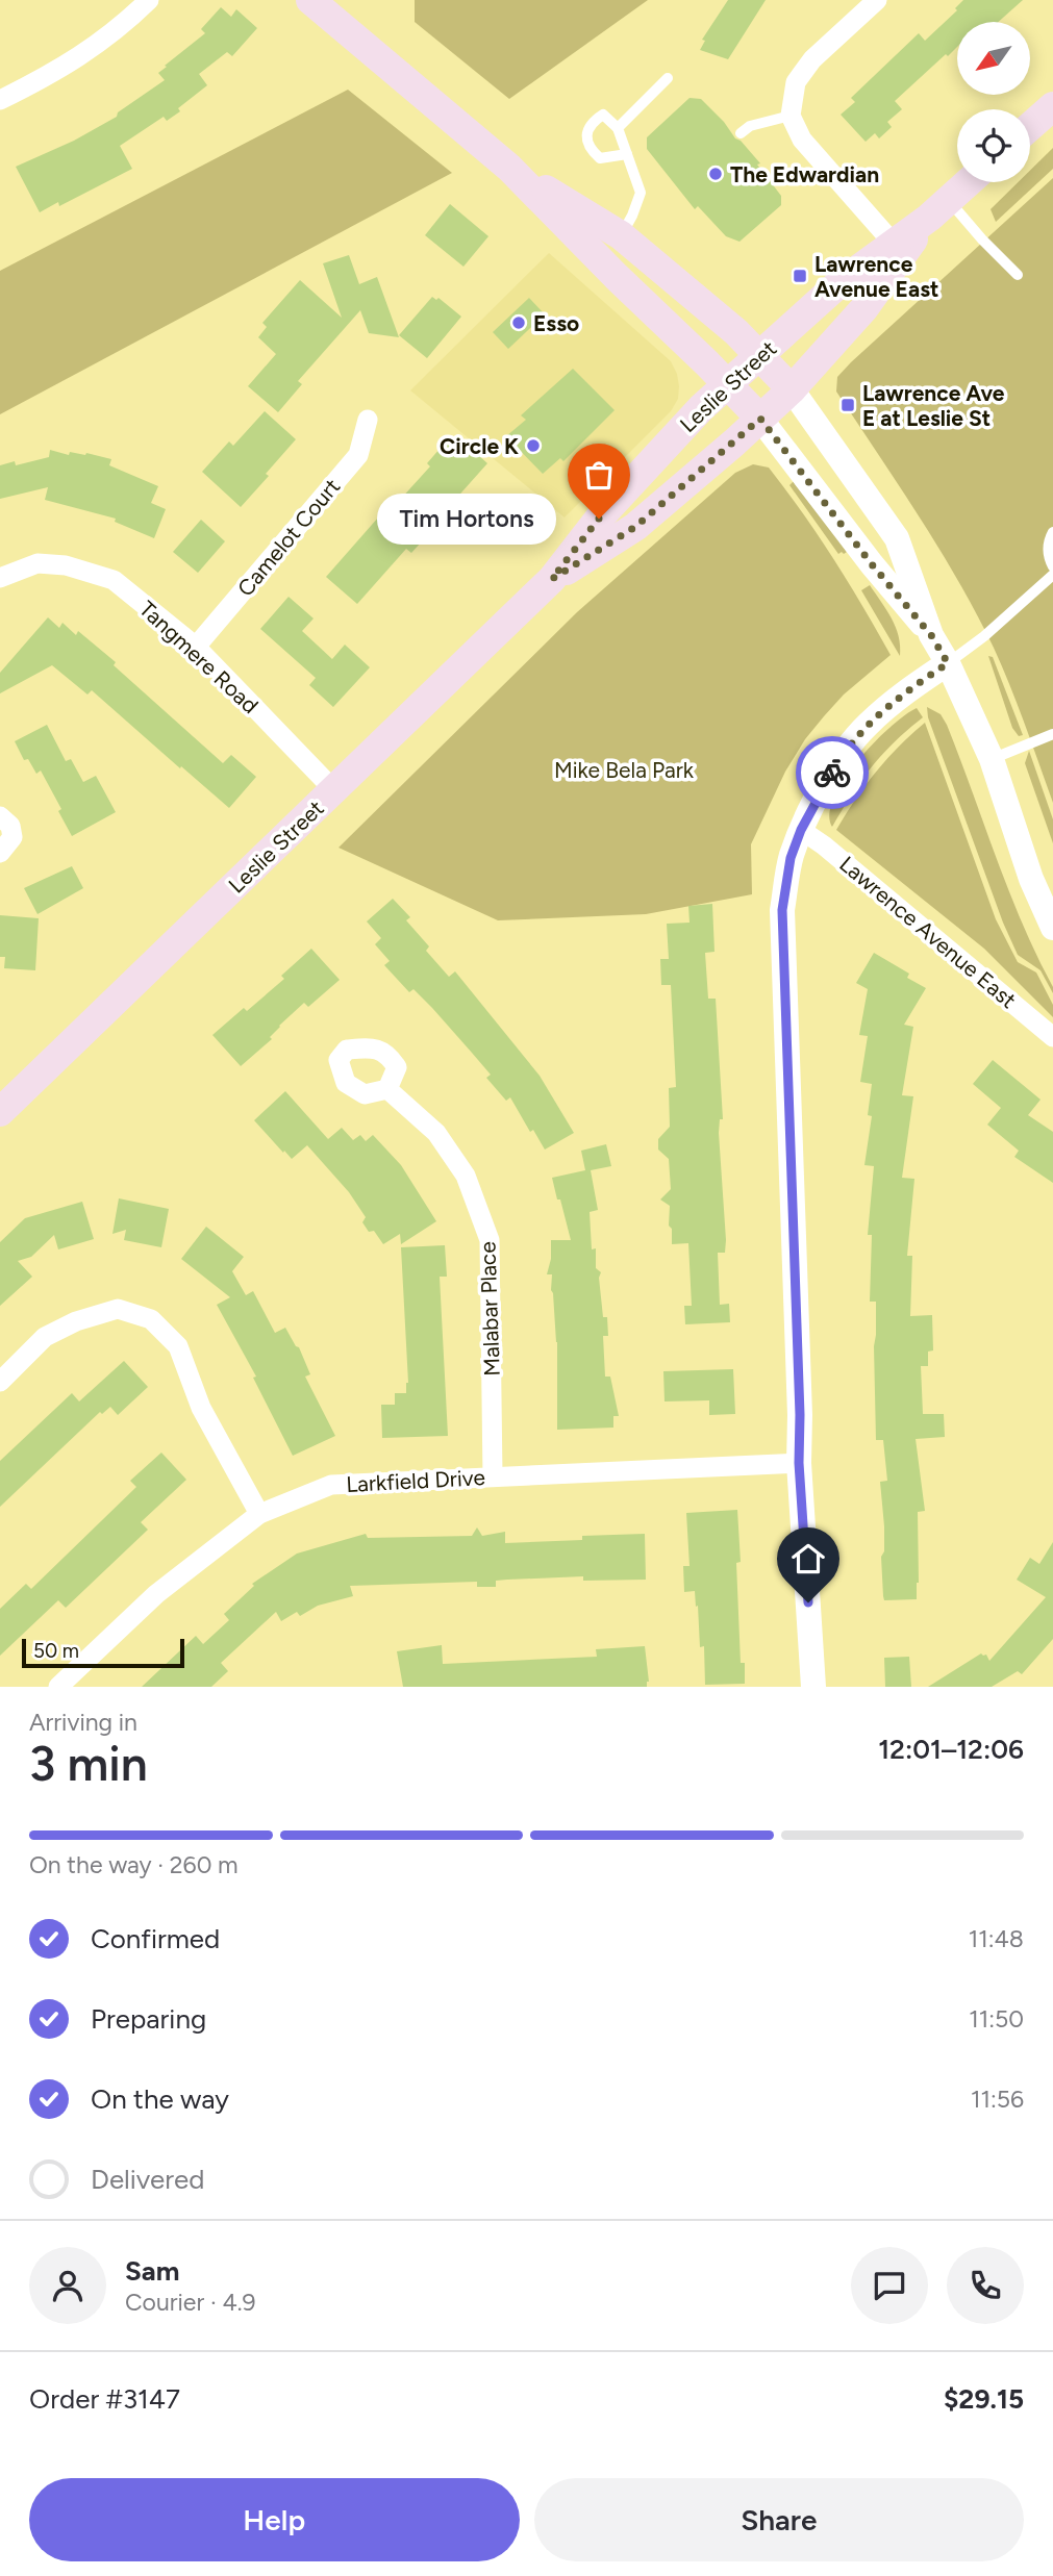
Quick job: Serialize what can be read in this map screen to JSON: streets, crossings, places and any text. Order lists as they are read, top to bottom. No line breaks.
{"streets":{"main road":["Leslie Street"],"street":["Camelot Court","Tangmere Road","Lawrence Avenue East","Malabar Place","Larkfield Drive"]},"crossings":[["Leslie Street","Tangmere Road"],["Camelot Court","Tangmere Road"],["Malabar Place","Larkfield Drive"]],"parks":["Mike Bela Park"],"places":{"other":["The Edwardian","Esso","Circle K","Tim Hortons"],"transit":["Lawrence Avenue East","Lawrence Ave E at Leslie St"]},"scale_bar":"50 m","north":"bottom left","page":{"bubble":"Tim Hortons","scale":"50 m","heading":["3 min","Arriving in","12:01–12:06"],"panel":["Sam","Courier · 4.9","Order #3147","$29.15"],"bar":"On the way · 260 m","list":[["Confirmed","11:48"],["Preparing","11:50"],["On the way","11:56"],"Delivered"],"buttons":["Help","Share"]}}
